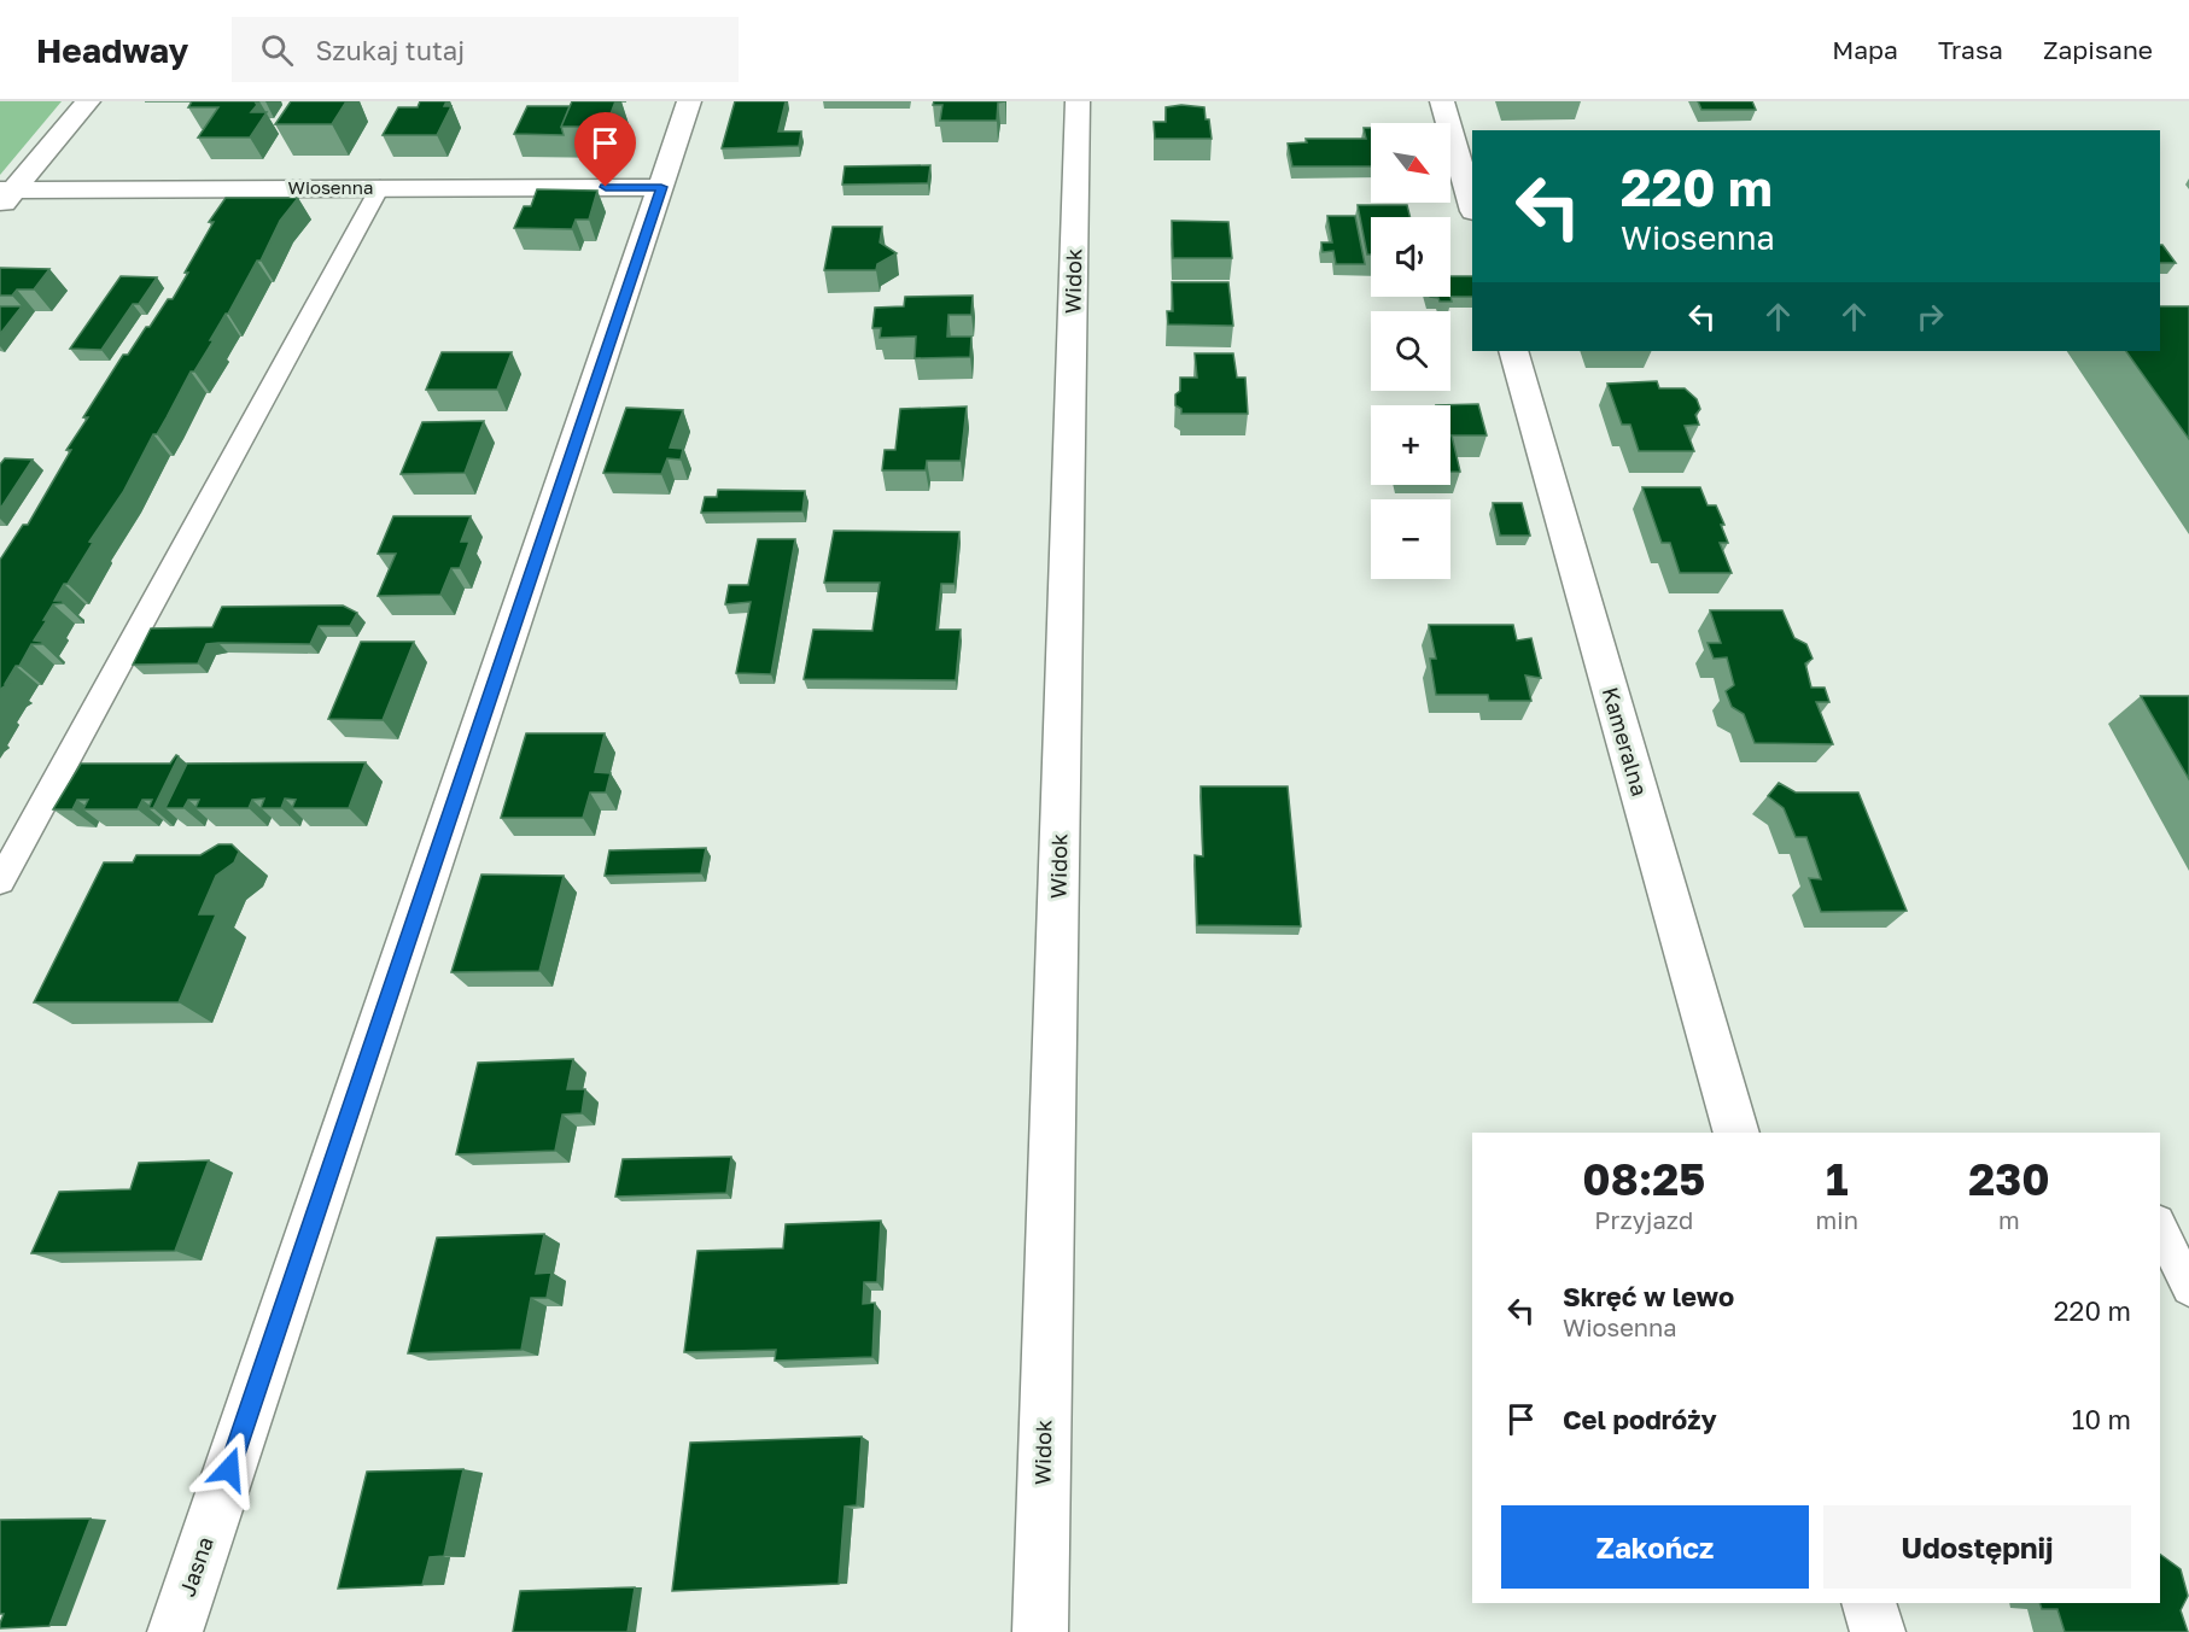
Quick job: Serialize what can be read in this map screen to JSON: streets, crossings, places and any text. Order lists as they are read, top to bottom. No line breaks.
{"streets":{"street":["Wiosenna","Widok","Kameralna","Jasna"]},"crossings":[["Wiosenna","Jasna"]],"north":"bottom right","page":{"header":"Headway","search":"Szukaj tutaj","nav":["Mapa","Trasa","Zapisane"],"map_buttons":["+","−"],"turn":["220 m","Wiosenna"],"eta":["08:25","Przyjazd","1","min","230","m"],"list":[{"name":"Skręć w lewo","note":"Wiosenna","value":"220 m"},{"name":"Cel podróży","value":"10 m"}],"buttons":["Zakończ","Udostępnij"]}}
